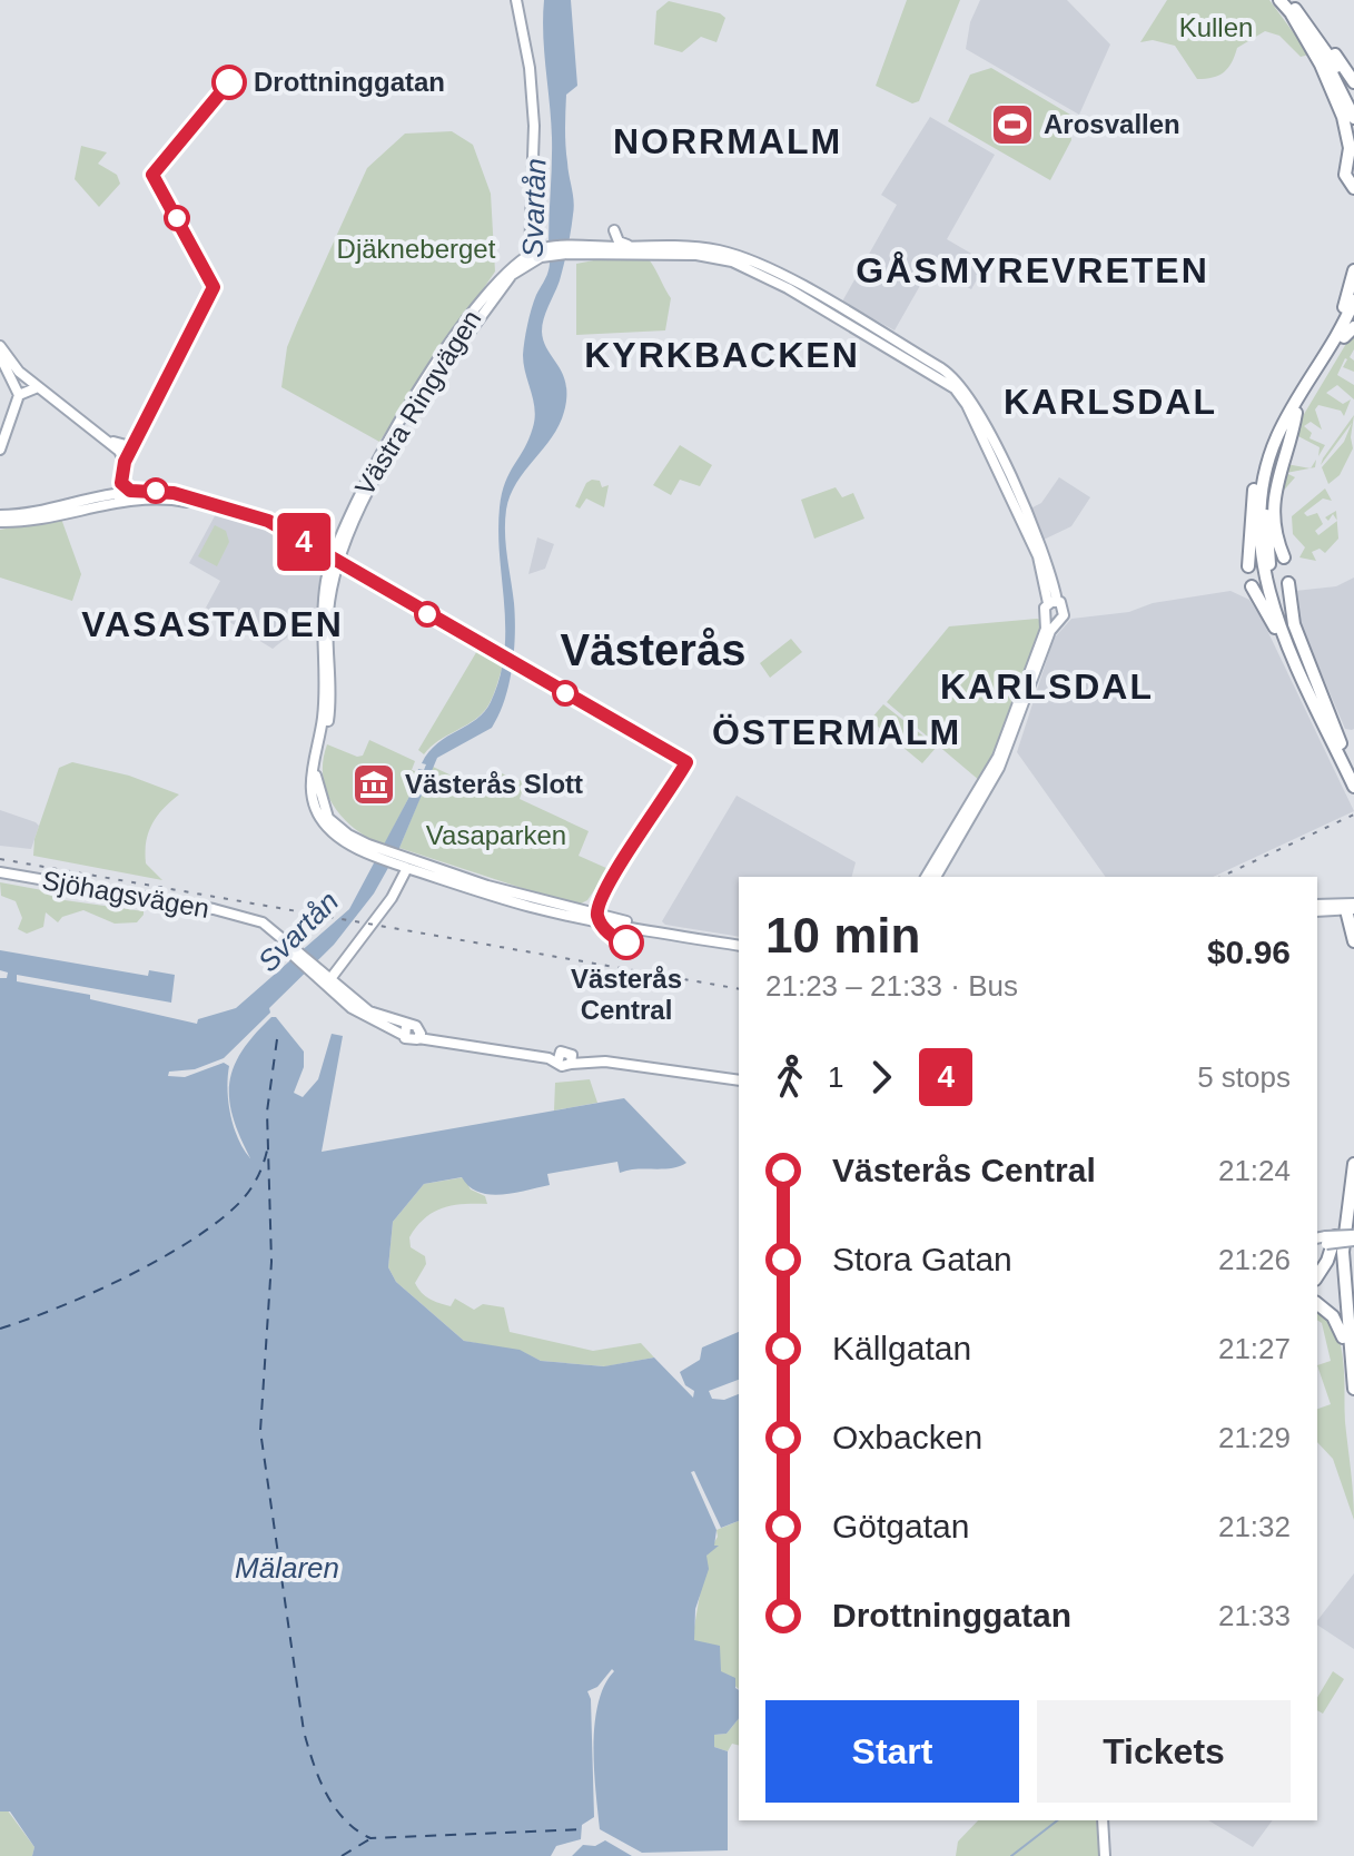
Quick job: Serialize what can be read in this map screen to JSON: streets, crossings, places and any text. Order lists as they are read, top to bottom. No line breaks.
{"streets":{"main road":["Västra Ringvägen","Sjöhagsvägen"]},"districts":["NORRMALM","GÅSMYREVRETEN","KYRKBACKEN","KARLSDAL","VASASTADEN","Västerås","KARLSDAL","ÖSTERMALM"],"water":["Svartån","Mälaren"],"parks":["Kullen","Djäkneberget","Vasaparken"],"places":{"other":["Drottninggatan","Västerås Central"],"sports":["Arosvallen"],"museum":["Västerås Slott"]},"lines":["bus line 4"],"page":{"on_map":"4","heading":["10 min","21:23 – 21:33 · Bus","$0.96"],"legs":["1","4","5 stops"],"list":[{"name":"Västerås Central","value":"21:24"},{"name":"Stora Gatan","value":"21:26"},{"name":"Källgatan","value":"21:27"},{"name":"Oxbacken","value":"21:29"},{"name":"Götgatan","value":"21:32"},{"name":"Drottninggatan","value":"21:33"}],"buttons":["Start","Tickets"]}}
